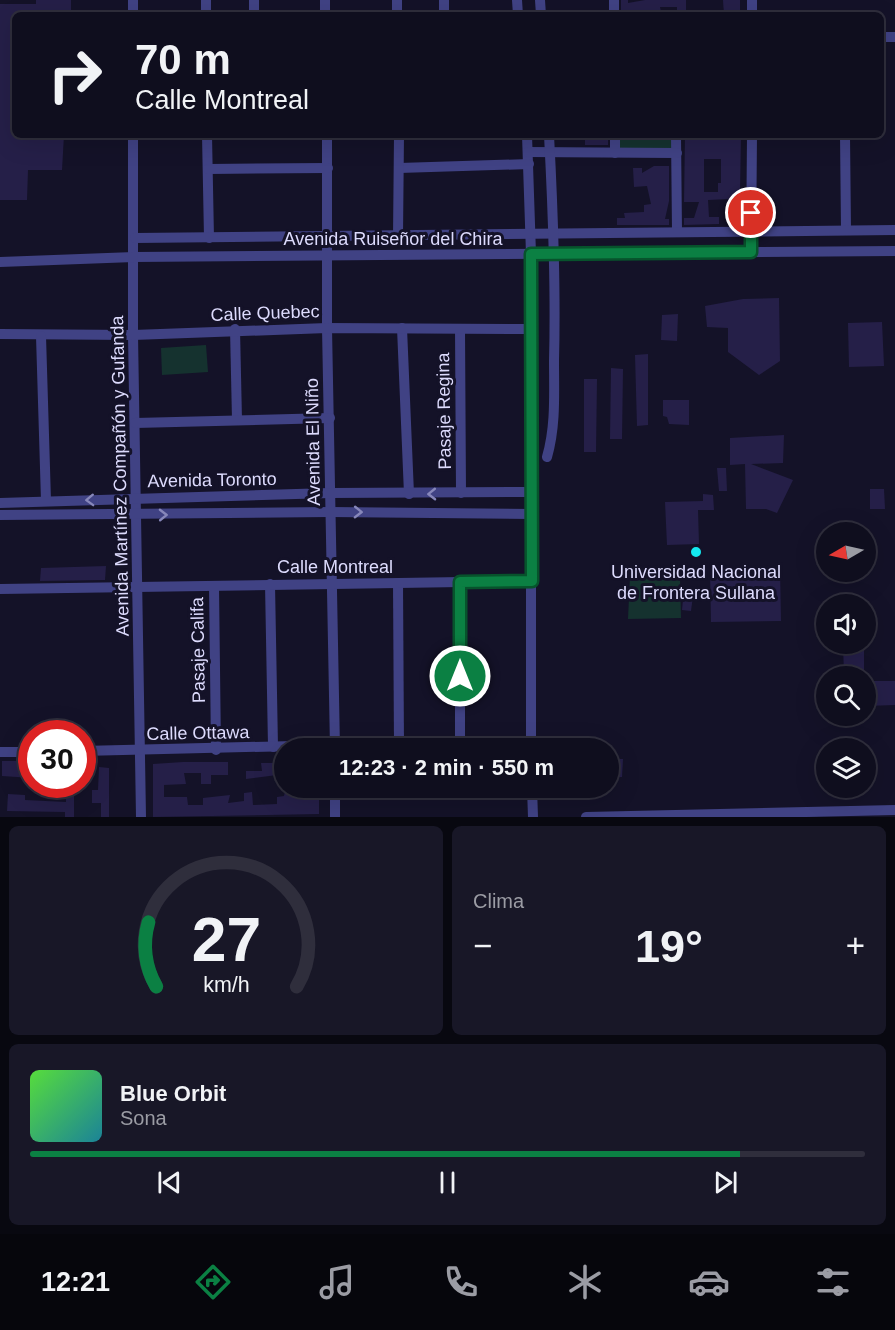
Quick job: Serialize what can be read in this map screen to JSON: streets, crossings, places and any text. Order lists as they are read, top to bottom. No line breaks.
{"streets":{"street":["Avenida Ruiseñor del Chira","Calle Quebec","Pasaje Regina","Avenida El Niño","Avenida Martínez Compañón y Gufanda","Avenida Toronto","Calle Montreal","Pasaje Califa","Calle Ottawa"]},"crossings":[["Avenida Ruiseñor del Chira","Avenida El Niño"],["Avenida Ruiseñor del Chira","Avenida Martínez Compañón y Gufanda"],["Calle Quebec","Pasaje Regina"],["Calle Quebec","Avenida El Niño"],["Calle Quebec","Avenida Martínez Compañón y Gufanda"],["Pasaje Regina","Avenida Toronto"],["Avenida El Niño","Avenida Toronto"],["Avenida El Niño","Calle Montreal"],["Avenida Martínez Compañón y Gufanda","Avenida Toronto"],["Avenida Martínez Compañón y Gufanda","Calle Montreal"],["Avenida Martínez Compañón y Gufanda","Calle Ottawa"],["Calle Montreal","Pasaje Califa"],["Pasaje Califa","Calle Ottawa"]],"places":["Universidad Nacional de Frontera Sullana"],"north":"left","page":{"turn":["70 m","Calle Montreal"],"limit":"30","trip":"12:23 · 2 min · 550 m","tile":"Clima","heat":["−","19°","+"],"song":["Blue Orbit","Sona"],"tabs":"12:21","gauge":["27","km/h"]}}
